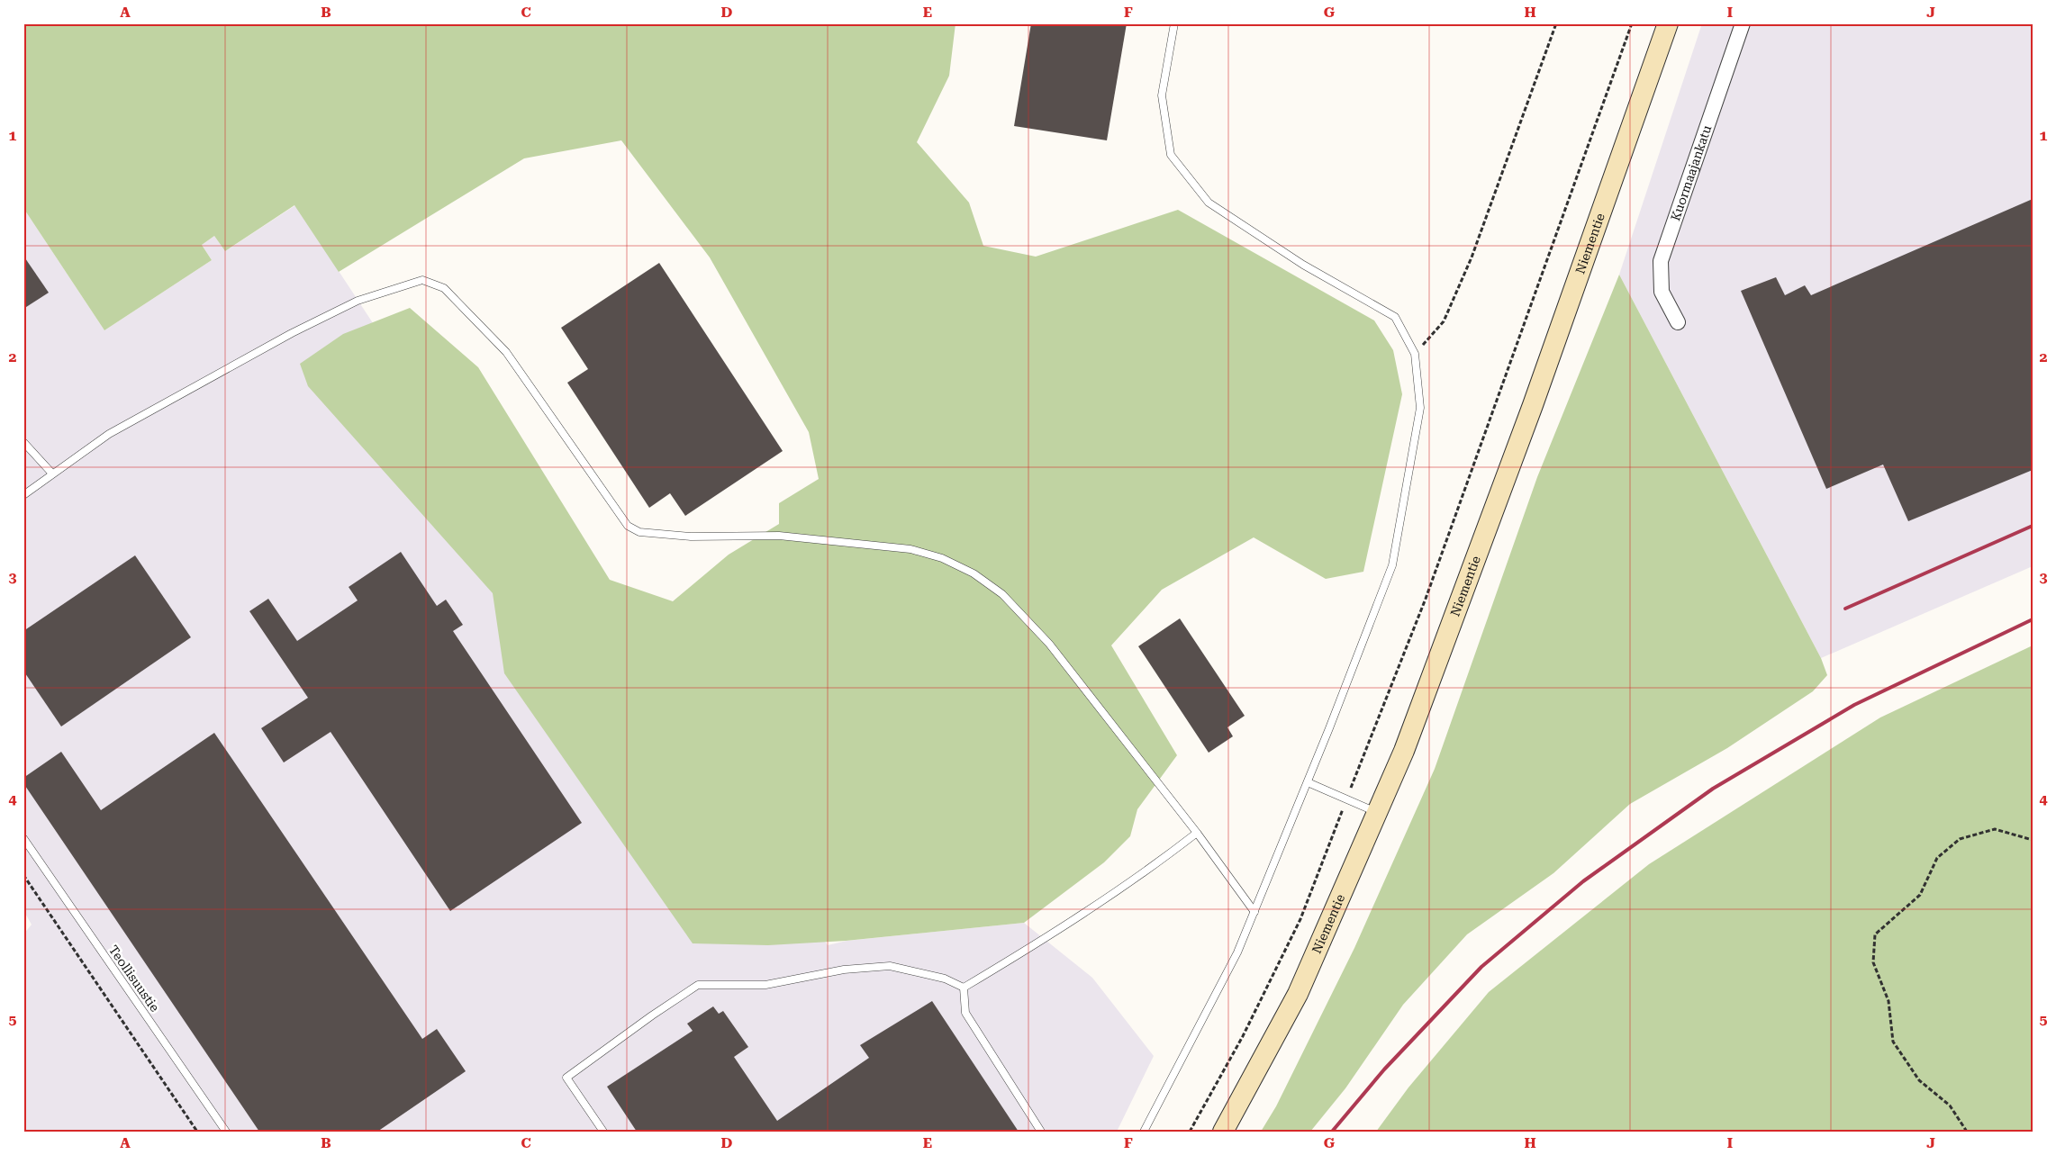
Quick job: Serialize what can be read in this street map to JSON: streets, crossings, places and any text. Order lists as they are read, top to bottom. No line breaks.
{"streets":{"main road":["Niementie"],"street":["Kuormaajankatu"],"lane":["Teollisuustie"]},"grid":{"columns":["A","B","C","D","E","F","G","H","I","J"],"rows":["1","2","3","4","5"]}}
